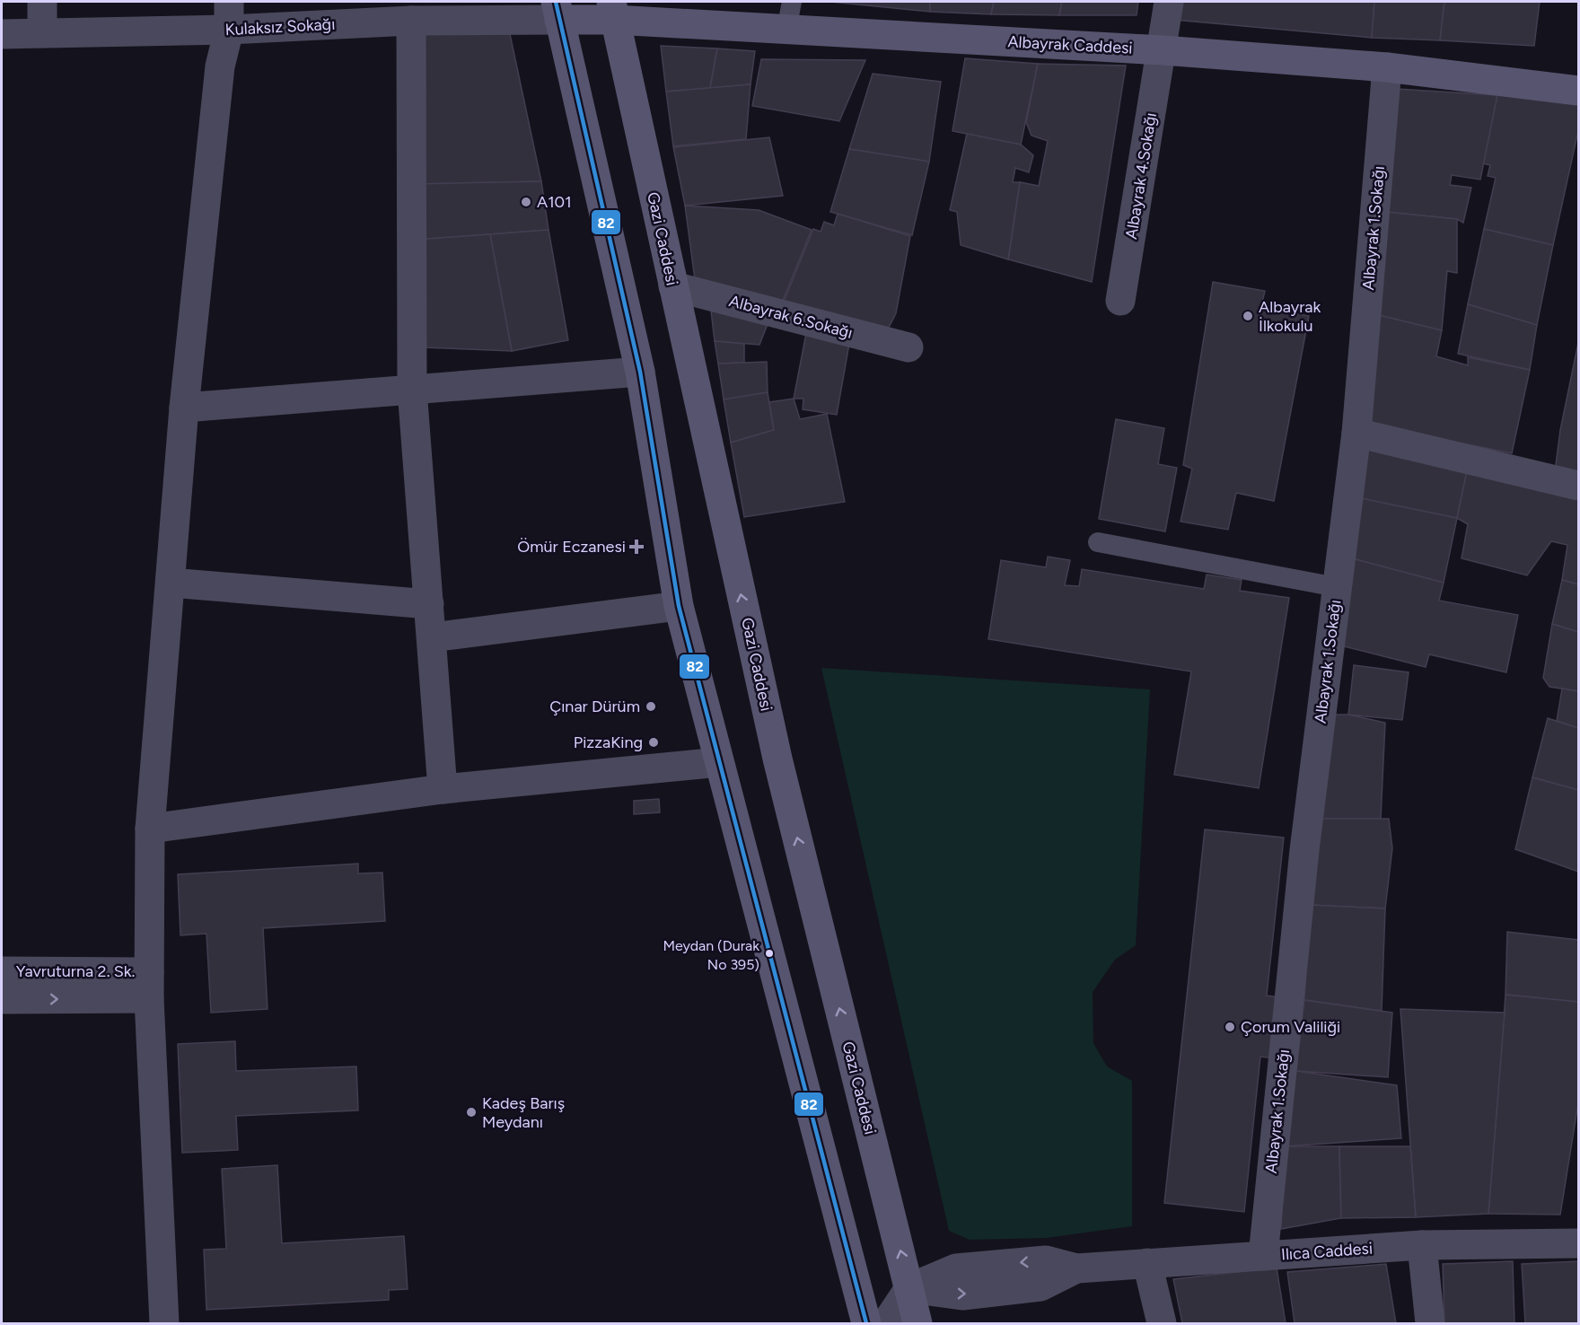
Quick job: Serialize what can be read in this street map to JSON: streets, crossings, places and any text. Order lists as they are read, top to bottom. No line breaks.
{"streets":{"street":["Kulaksız Sokağı","Albayrak Caddesi","Albayrak 4.Sokağı","Albayrak 1.Sokağı","Gazi Caddesi","Albayrak 6.Sokağı","Yavruturna 2. Sk.","Ilıca Caddesi"]},"crossings":[["Kulaksız Sokağı","Albayrak Caddesi"],["Albayrak Caddesi","Albayrak 4.Sokağı"],["Albayrak Caddesi","Albayrak 1.Sokağı"],["Albayrak Caddesi","Gazi Caddesi"],["Albayrak 1.Sokağı","Ilıca Caddesi"],["Gazi Caddesi","Albayrak 6.Sokağı"],["Gazi Caddesi","Ilıca Caddesi"]],"places":{"other":["A101","Albayrak İlkokulu","Çınar Dürüm","PizzaKing","Meydan (Durak No 395)","Çorum Valiliği","Kadeş Barış Meydanı"],"health":["Ömür Eczanesi"]},"lines":["transit line 82"]}
